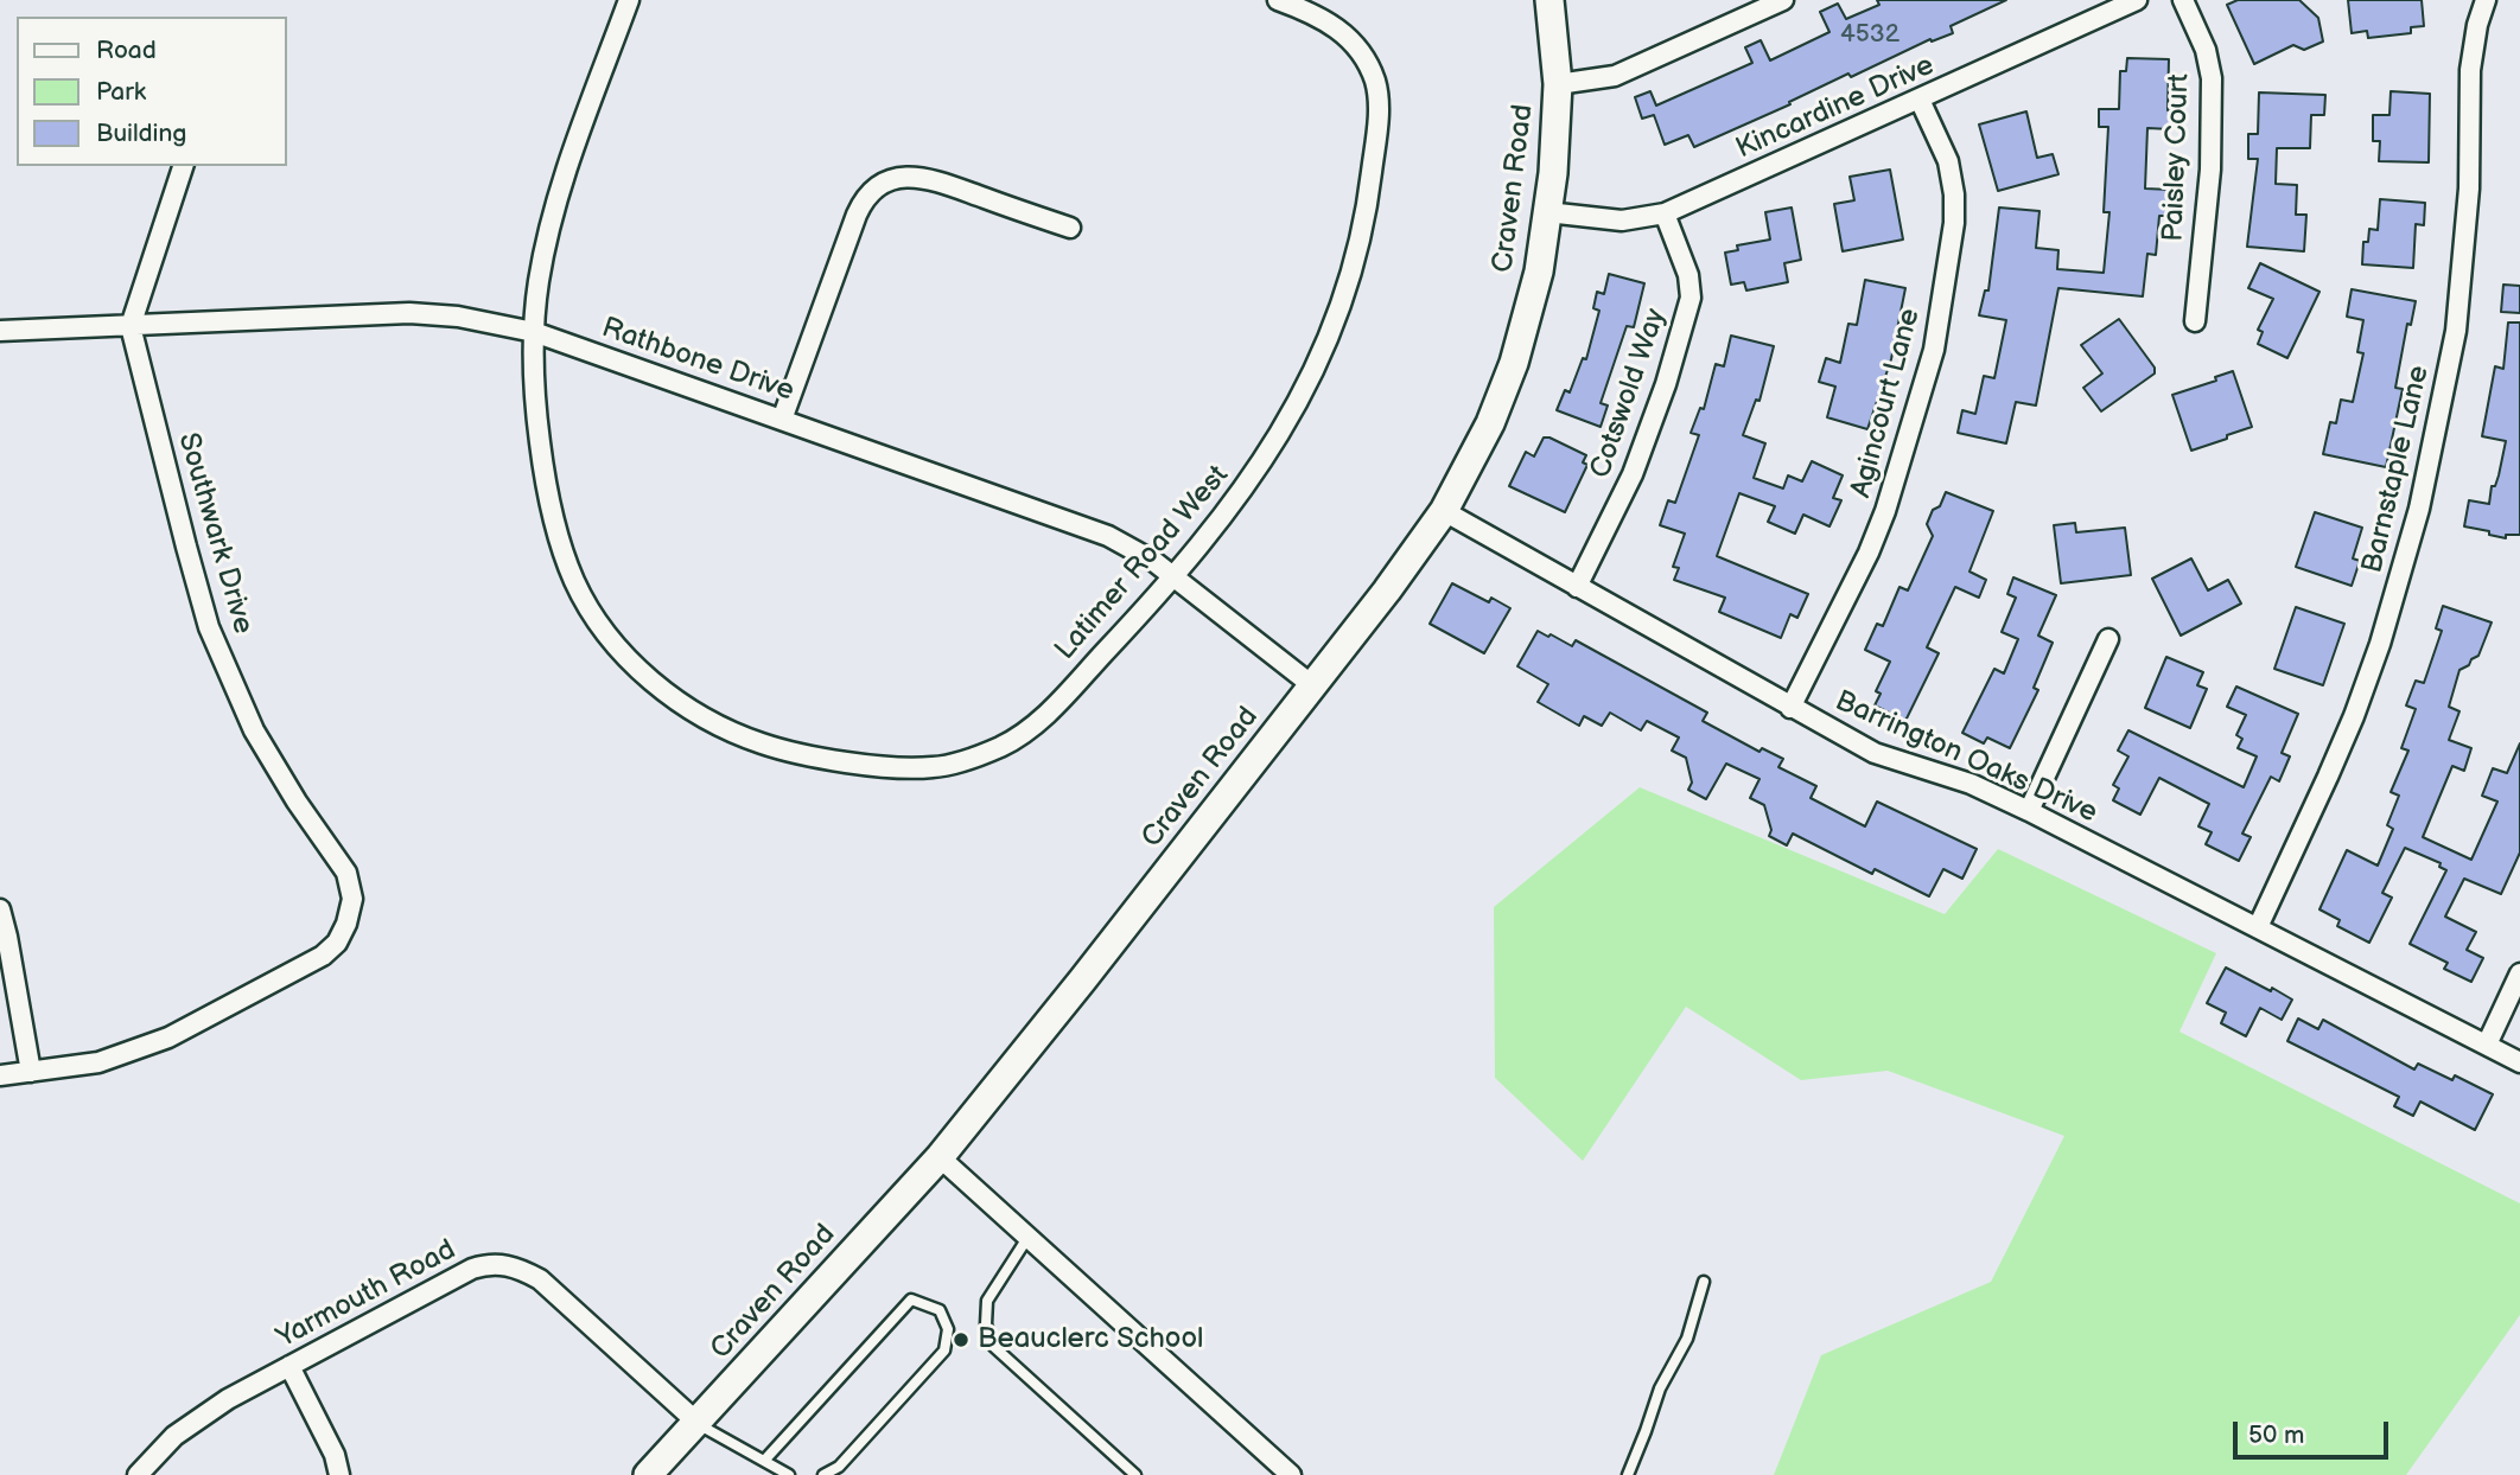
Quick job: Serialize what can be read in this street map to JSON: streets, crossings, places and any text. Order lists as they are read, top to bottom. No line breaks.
{"streets":{"street":["Kincardine Drive","Paisley Court","Craven Road","Rathbone Drive","Cotswold Way","Agincourt Lane","Barnstaple Lane","Southwark Drive","Latimer Road West","Barrington Oaks Drive","Yarmouth Road"]},"crossings":[["Kincardine Drive","Craven Road"],["Kincardine Drive","Cotswold Way"],["Kincardine Drive","Agincourt Lane"],["Craven Road","Rathbone Drive"],["Craven Road","Barrington Oaks Drive"],["Craven Road","Yarmouth Road"],["Rathbone Drive","Southwark Drive"],["Rathbone Drive","Latimer Road West"],["Cotswold Way","Barrington Oaks Drive"],["Agincourt Lane","Barrington Oaks Drive"],["Barnstaple Lane","Barrington Oaks Drive"]],"places":["Beauclerc School"],"house_numbers":["4532"],"legend":["Road","Park","Building"],"scale_bar":"50 m"}
